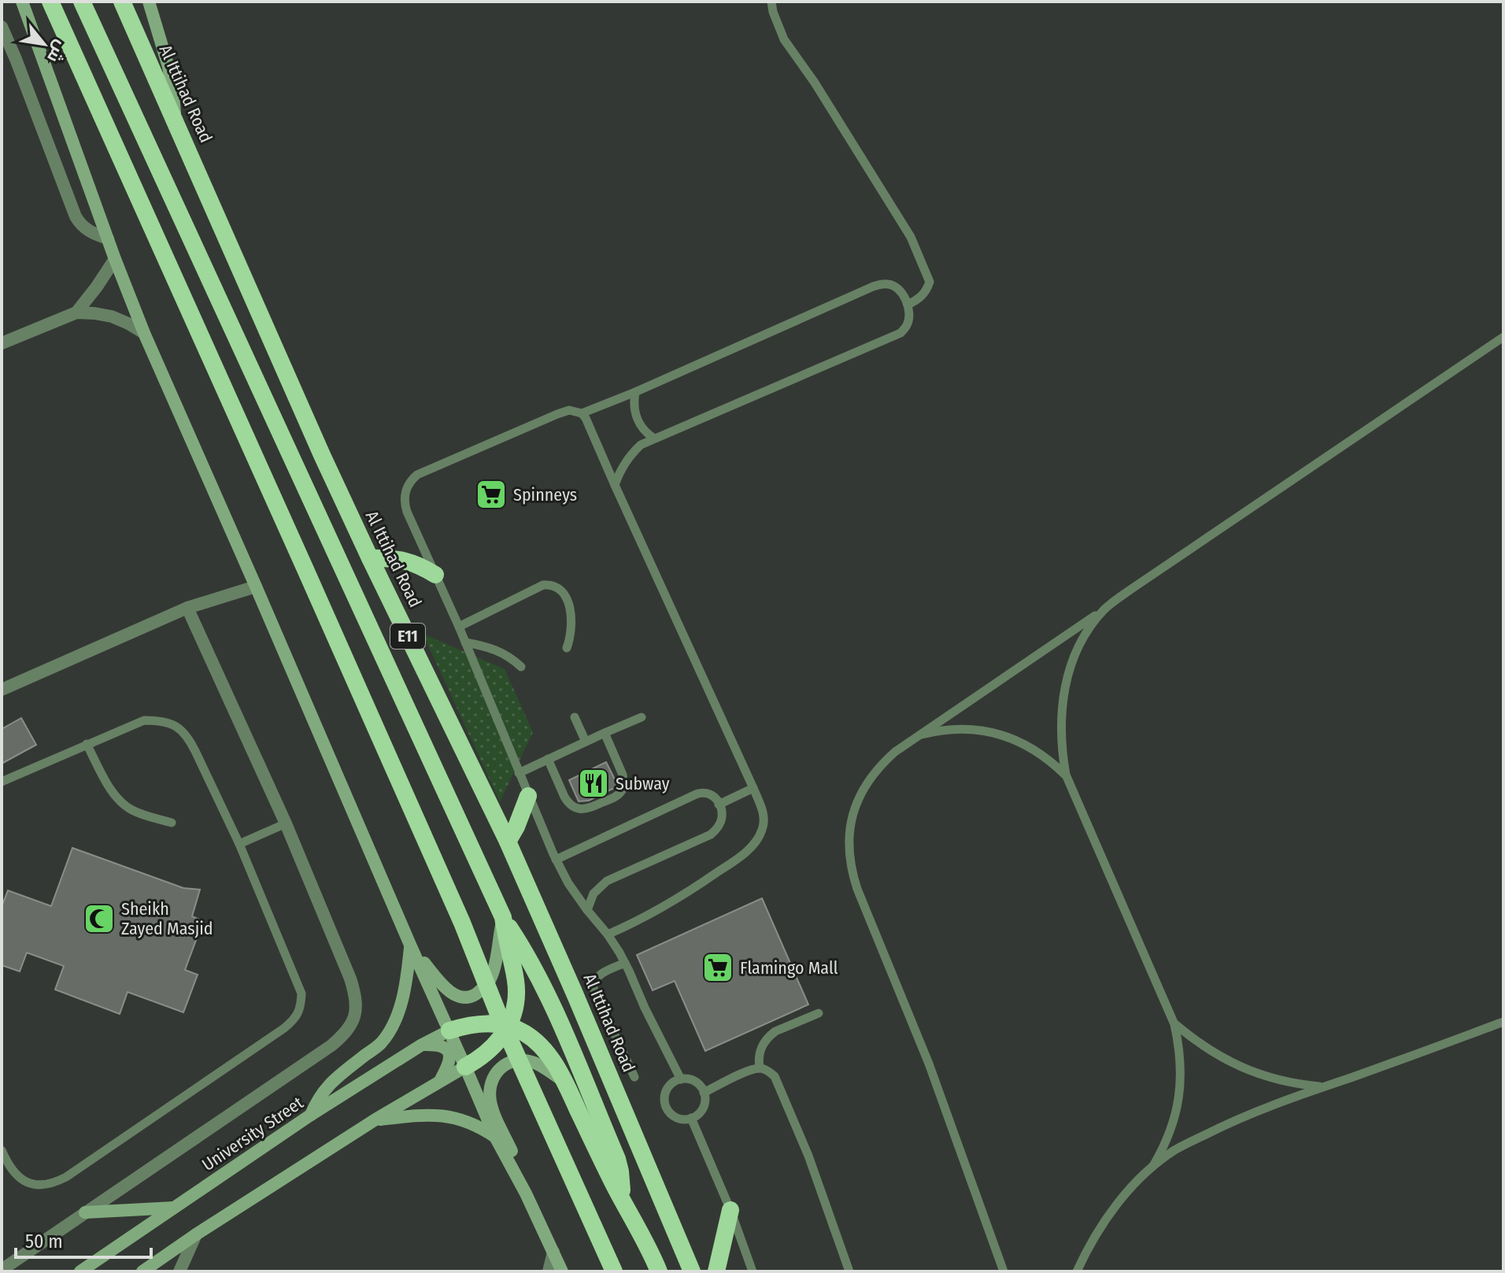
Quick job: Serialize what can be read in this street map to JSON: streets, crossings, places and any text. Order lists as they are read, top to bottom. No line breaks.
{"streets":{"highway":["Al Ittihad Road","E11"],"main road":["University Street"]},"places":{"supermarket":["Spinneys","Flamingo Mall"],"restaurant":["Subway"],"mosque":["Sheikh Zayed Masjid"]},"scale_bar":"50 m","north":"bottom right"}
